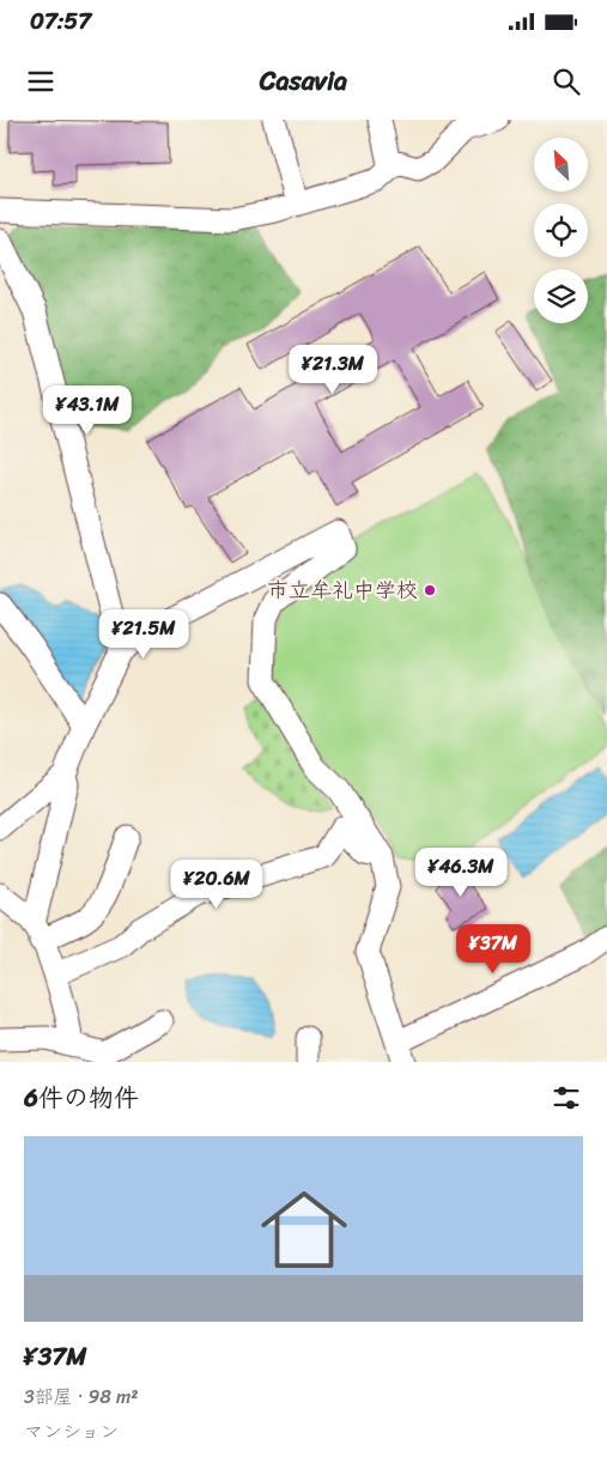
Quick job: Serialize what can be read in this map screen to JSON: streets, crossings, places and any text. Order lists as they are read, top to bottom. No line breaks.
{"places":["市立牟礼中学校"],"north":"top left","page":{"status":"07:57","header":"Casavia","price":["¥21.3M","¥43.1M","¥21.5M","¥46.3M","¥20.6M","¥37M"],"heading":"6件の物件","list":[{"name":"¥37M","note":"3部屋 · 98 m² · マンション"}]}}
